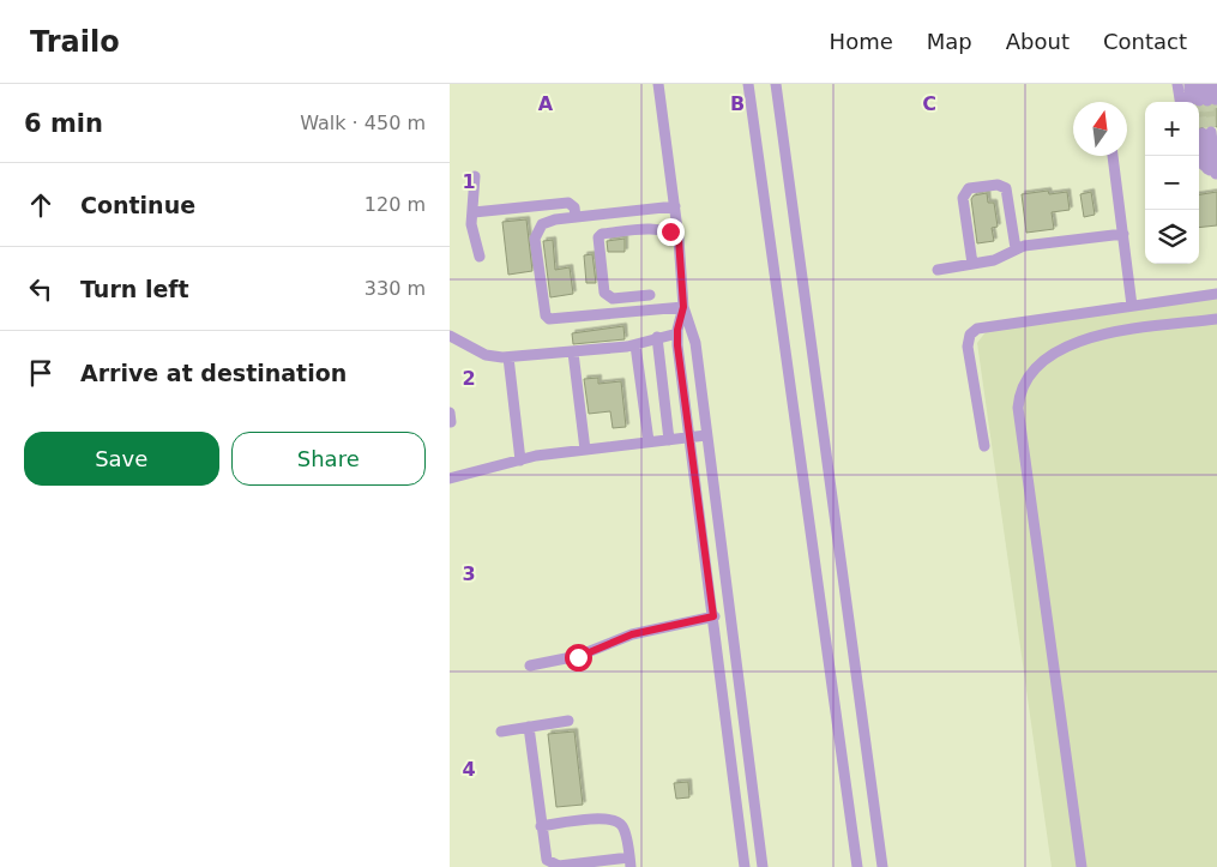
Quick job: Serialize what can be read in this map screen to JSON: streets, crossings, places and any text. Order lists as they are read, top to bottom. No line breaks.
{"north":"top","page":{"header":"Trailo","nav":["Home","Map","About","Contact"],"heading":["6 min","Walk · 450 m"],"map_buttons":["+","−"],"list":[["Continue","120 m"],["Turn left","330 m"],"Arrive at destination"],"buttons":["Save","Share"]},"grid":{"columns":["A","B","C"],"rows":["1","2","3","4"]}}
